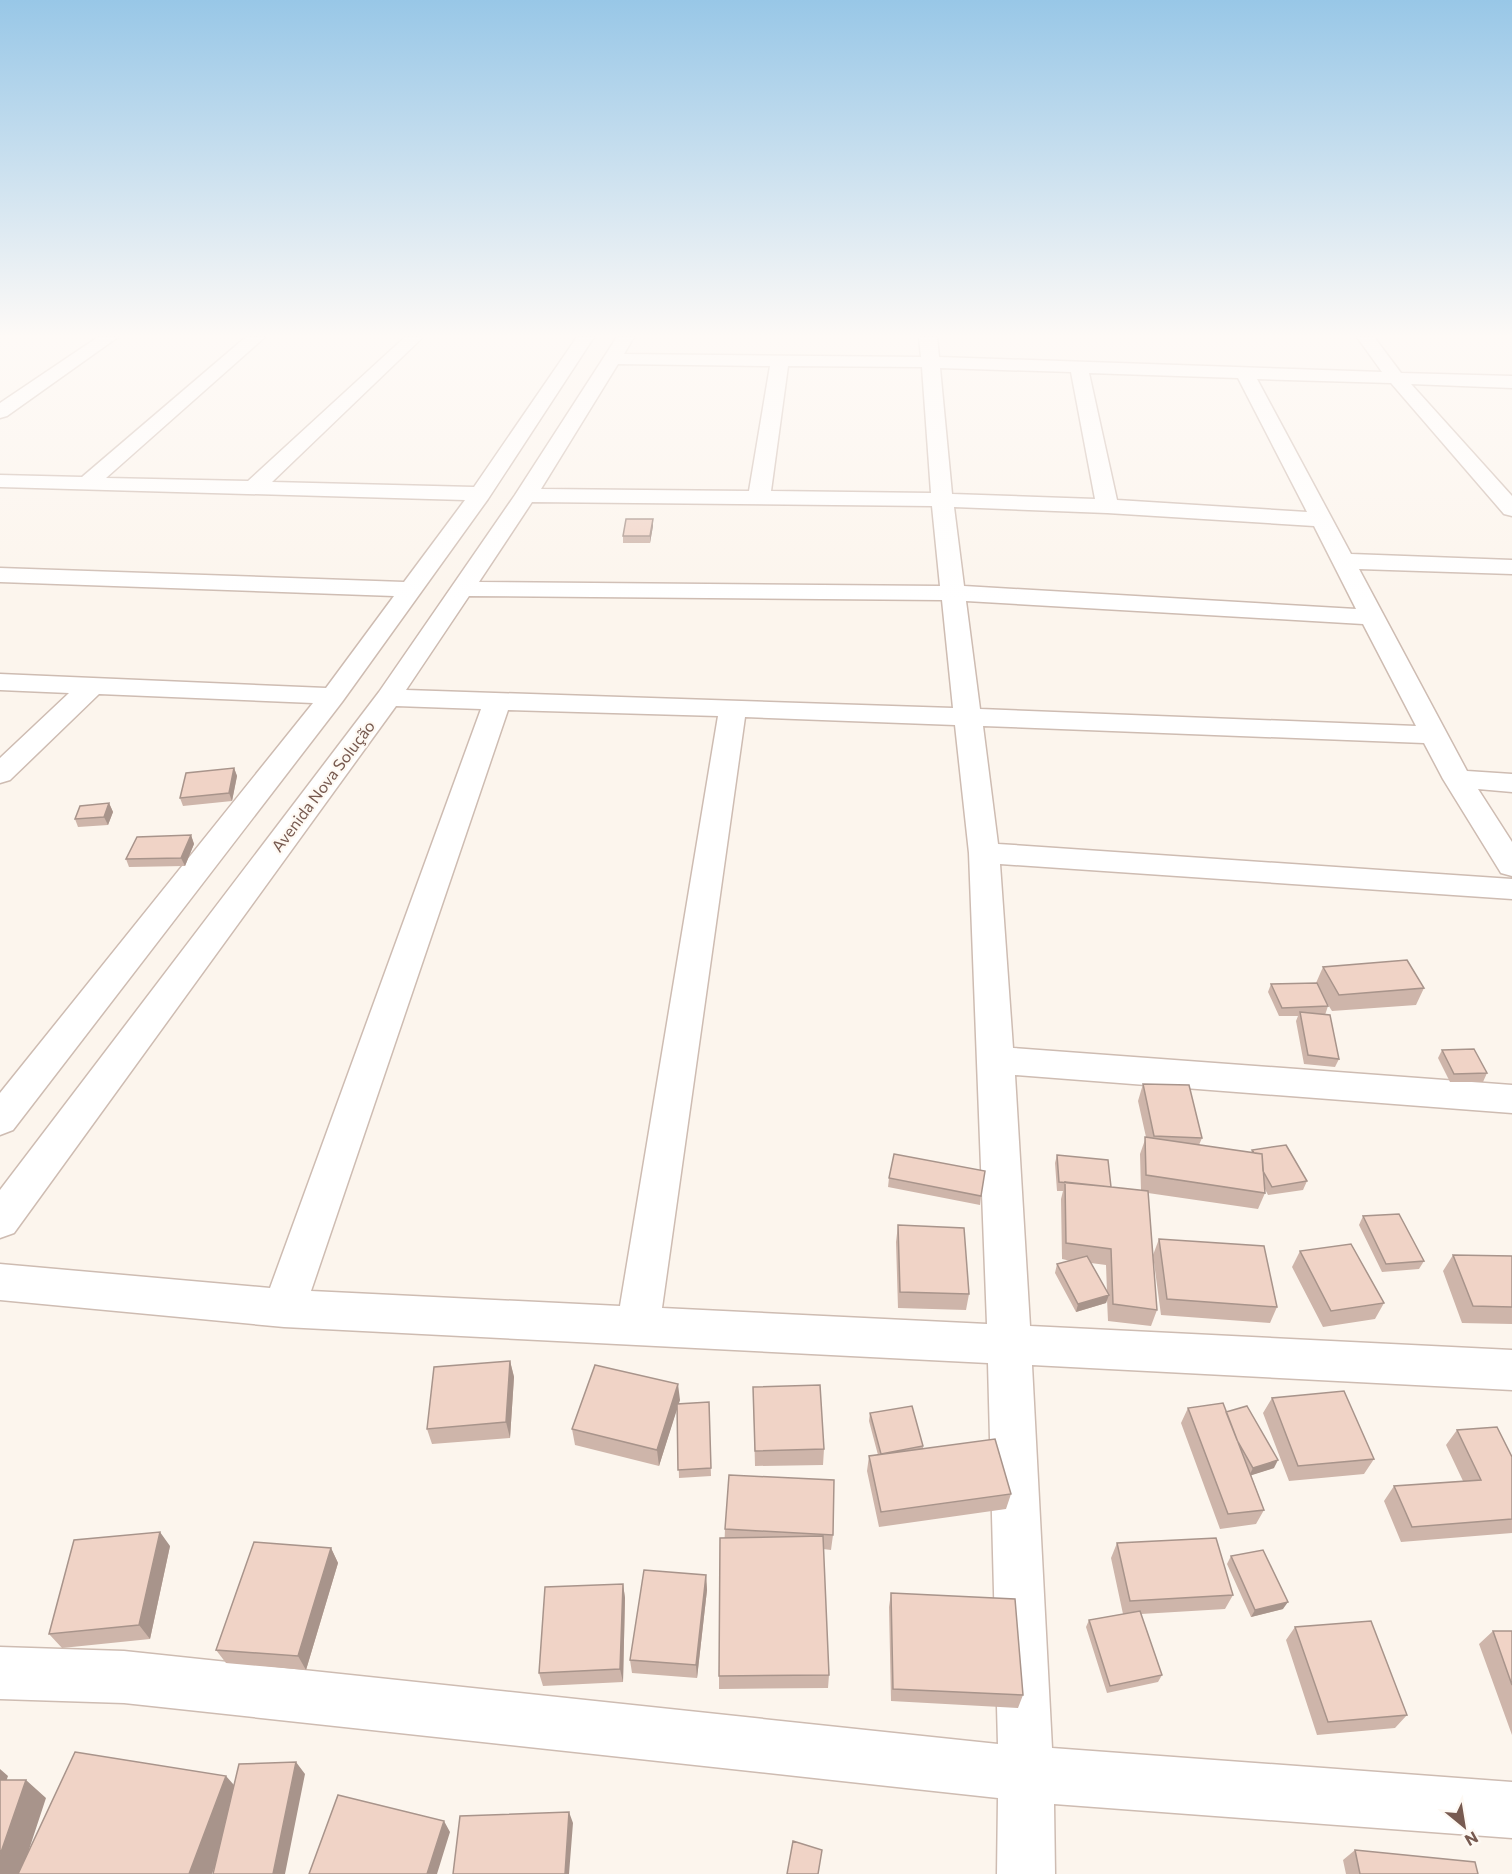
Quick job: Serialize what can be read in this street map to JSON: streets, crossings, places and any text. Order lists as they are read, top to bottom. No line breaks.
{"streets":{"street":["Avenida Nova Solução"]},"north":"bottom right"}
